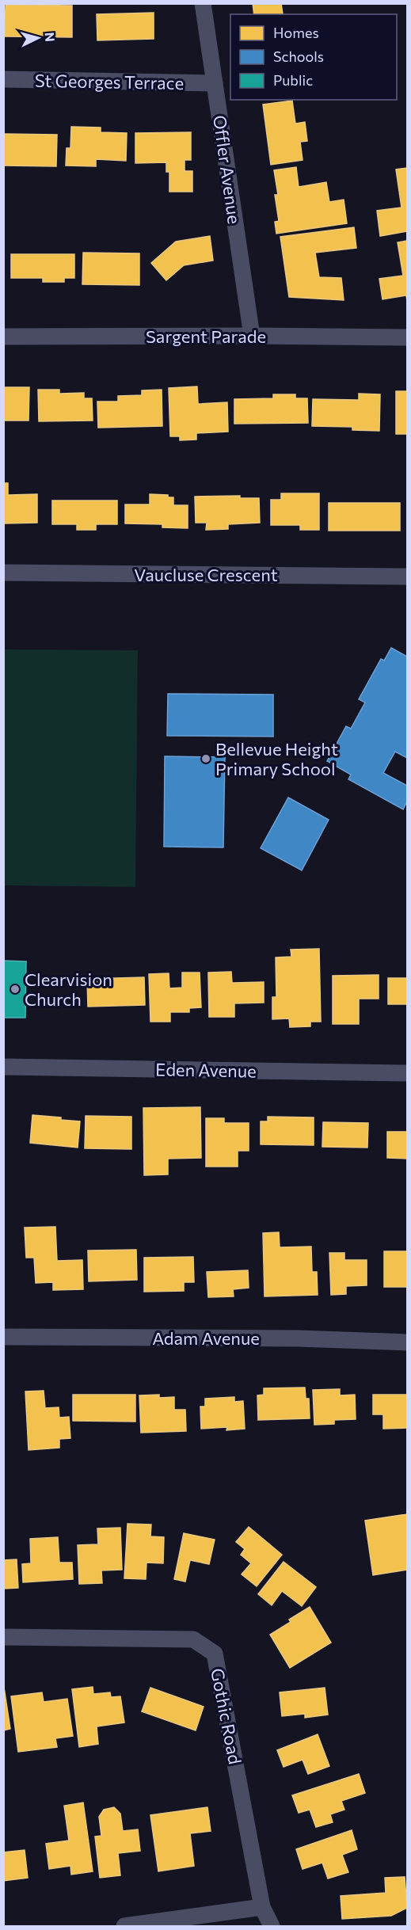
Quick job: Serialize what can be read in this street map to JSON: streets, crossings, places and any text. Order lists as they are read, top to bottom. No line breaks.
{"streets":{"street":["St Georges Terrace","Offler Avenue","Sargent Parade","Vaucluse Crescent","Eden Avenue","Adam Avenue","Gothic Road"]},"crossings":[["St Georges Terrace","Offler Avenue"],["Offler Avenue","Sargent Parade"]],"places":["Bellevue Height Primary School","Clearvision Church"],"legend":["Homes","Schools","Public"],"north":"right"}
